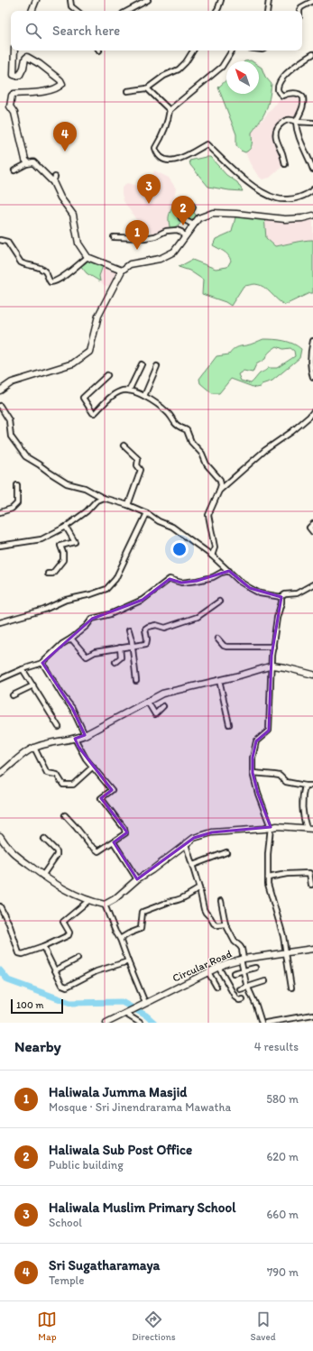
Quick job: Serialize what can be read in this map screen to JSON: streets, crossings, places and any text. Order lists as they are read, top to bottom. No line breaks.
{"streets":{"street":["Circular Road"]},"scale_bar":"100 m","north":"top left","page":{"search":"Search here","pins":["4","3","2","1"],"scale":"100 m","heading":["Nearby","4 results"],"list":[{"mark":"1","name":"Haliwala Jumma Masjid","note":"Mosque · Sri Jinendrarama Mawatha","value":"580 m"},{"mark":"2","name":"Haliwala Sub Post Office","note":"Public building","value":"620 m"},{"mark":"3","name":"Haliwala Muslim Primary School","note":"School","value":"660 m"},{"mark":"4","name":"Sri Sugatharamaya","note":"Temple","value":"790 m"}],"nav":["Map","Directions","Saved"]}}
